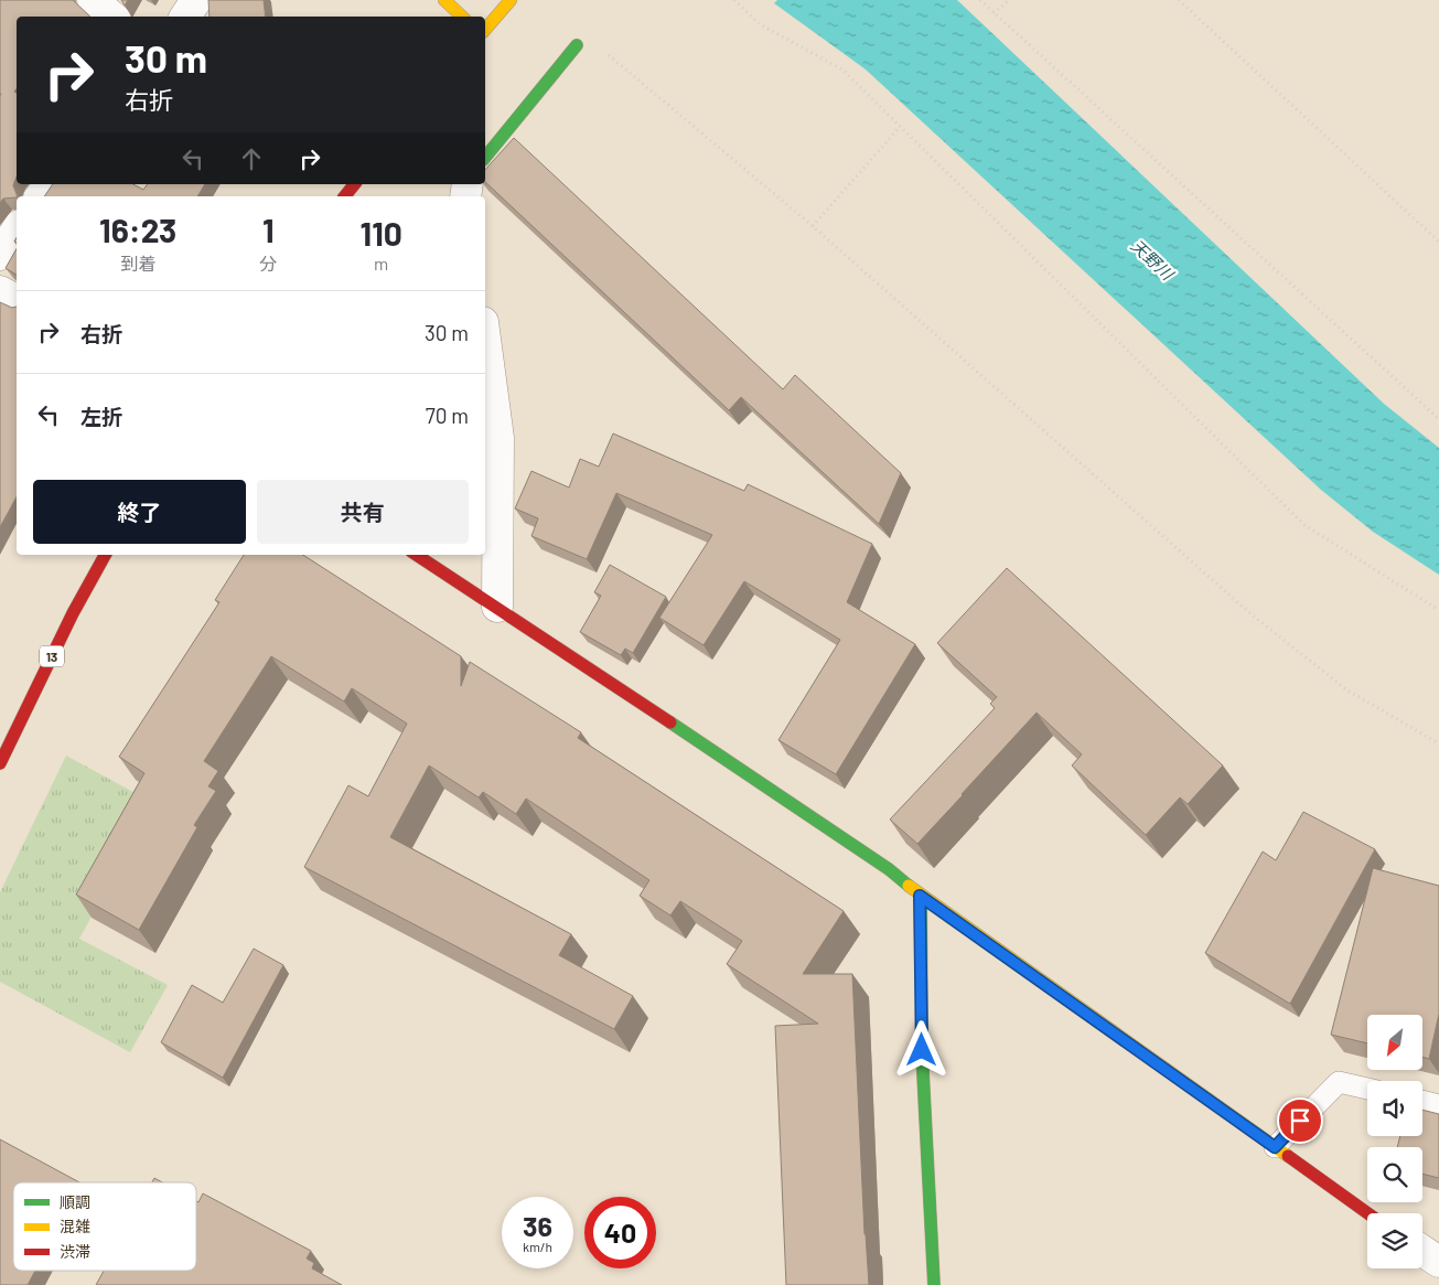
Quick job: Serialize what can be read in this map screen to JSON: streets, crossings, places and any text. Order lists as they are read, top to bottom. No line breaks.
{"streets":{"street":["13"]},"water":["天野川"],"legend":["順調","混雑","渋滞"],"north":"bottom left","page":{"turn":["30 m","右折"],"eta":["16:23","到着","1","分","110","m"],"list":[{"name":"右折","value":"30 m"},{"name":"左折","value":"70 m"}],"buttons":["終了","共有"],"speed":"36 km/h","limit":"40"}}
